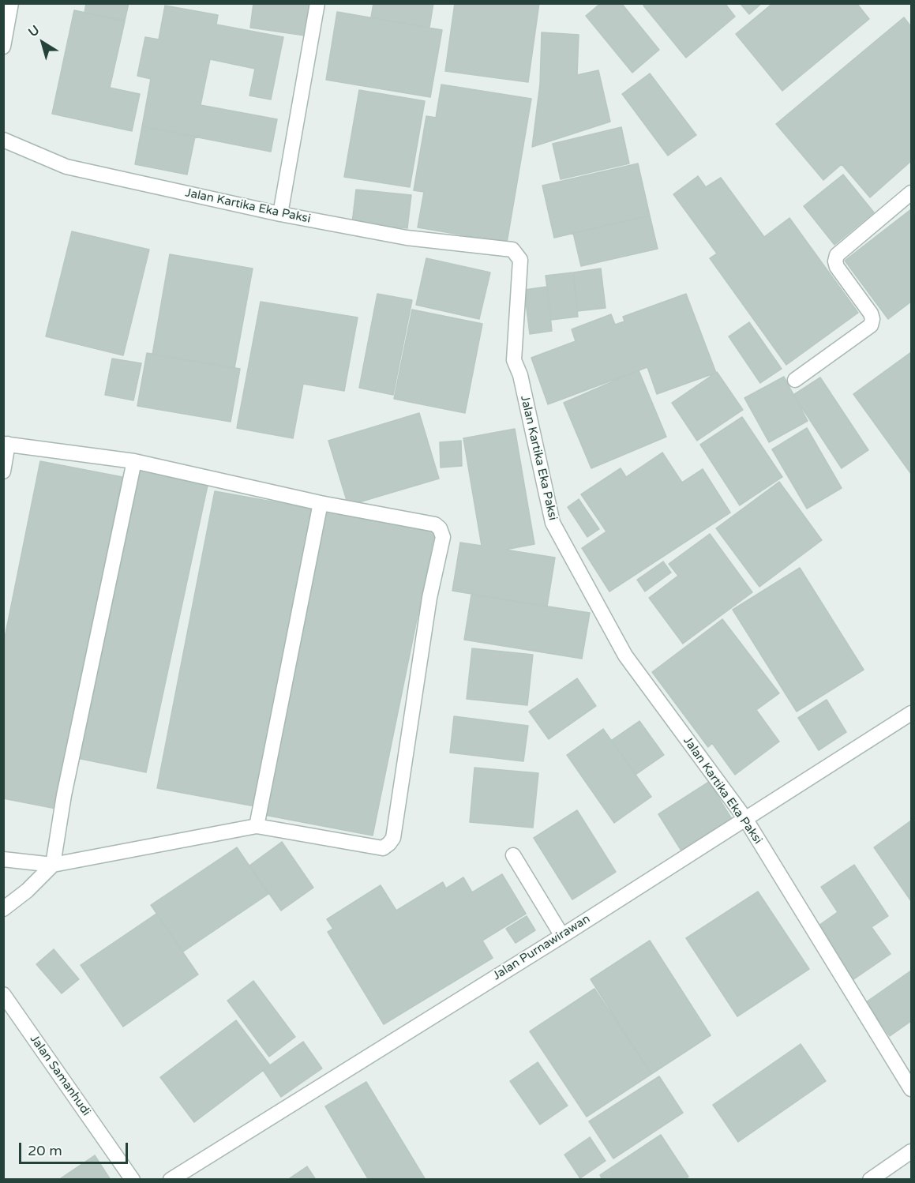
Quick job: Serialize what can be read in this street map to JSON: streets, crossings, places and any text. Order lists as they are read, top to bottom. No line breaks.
{"streets":{"street":["Jalan Kartika Eka Paksi","Jalan Purnawirawan","Jalan Samanhudi"]},"crossings":[["Jalan Kartika Eka Paksi","Jalan Purnawirawan"]],"scale_bar":"20 m","north":"top left"}
